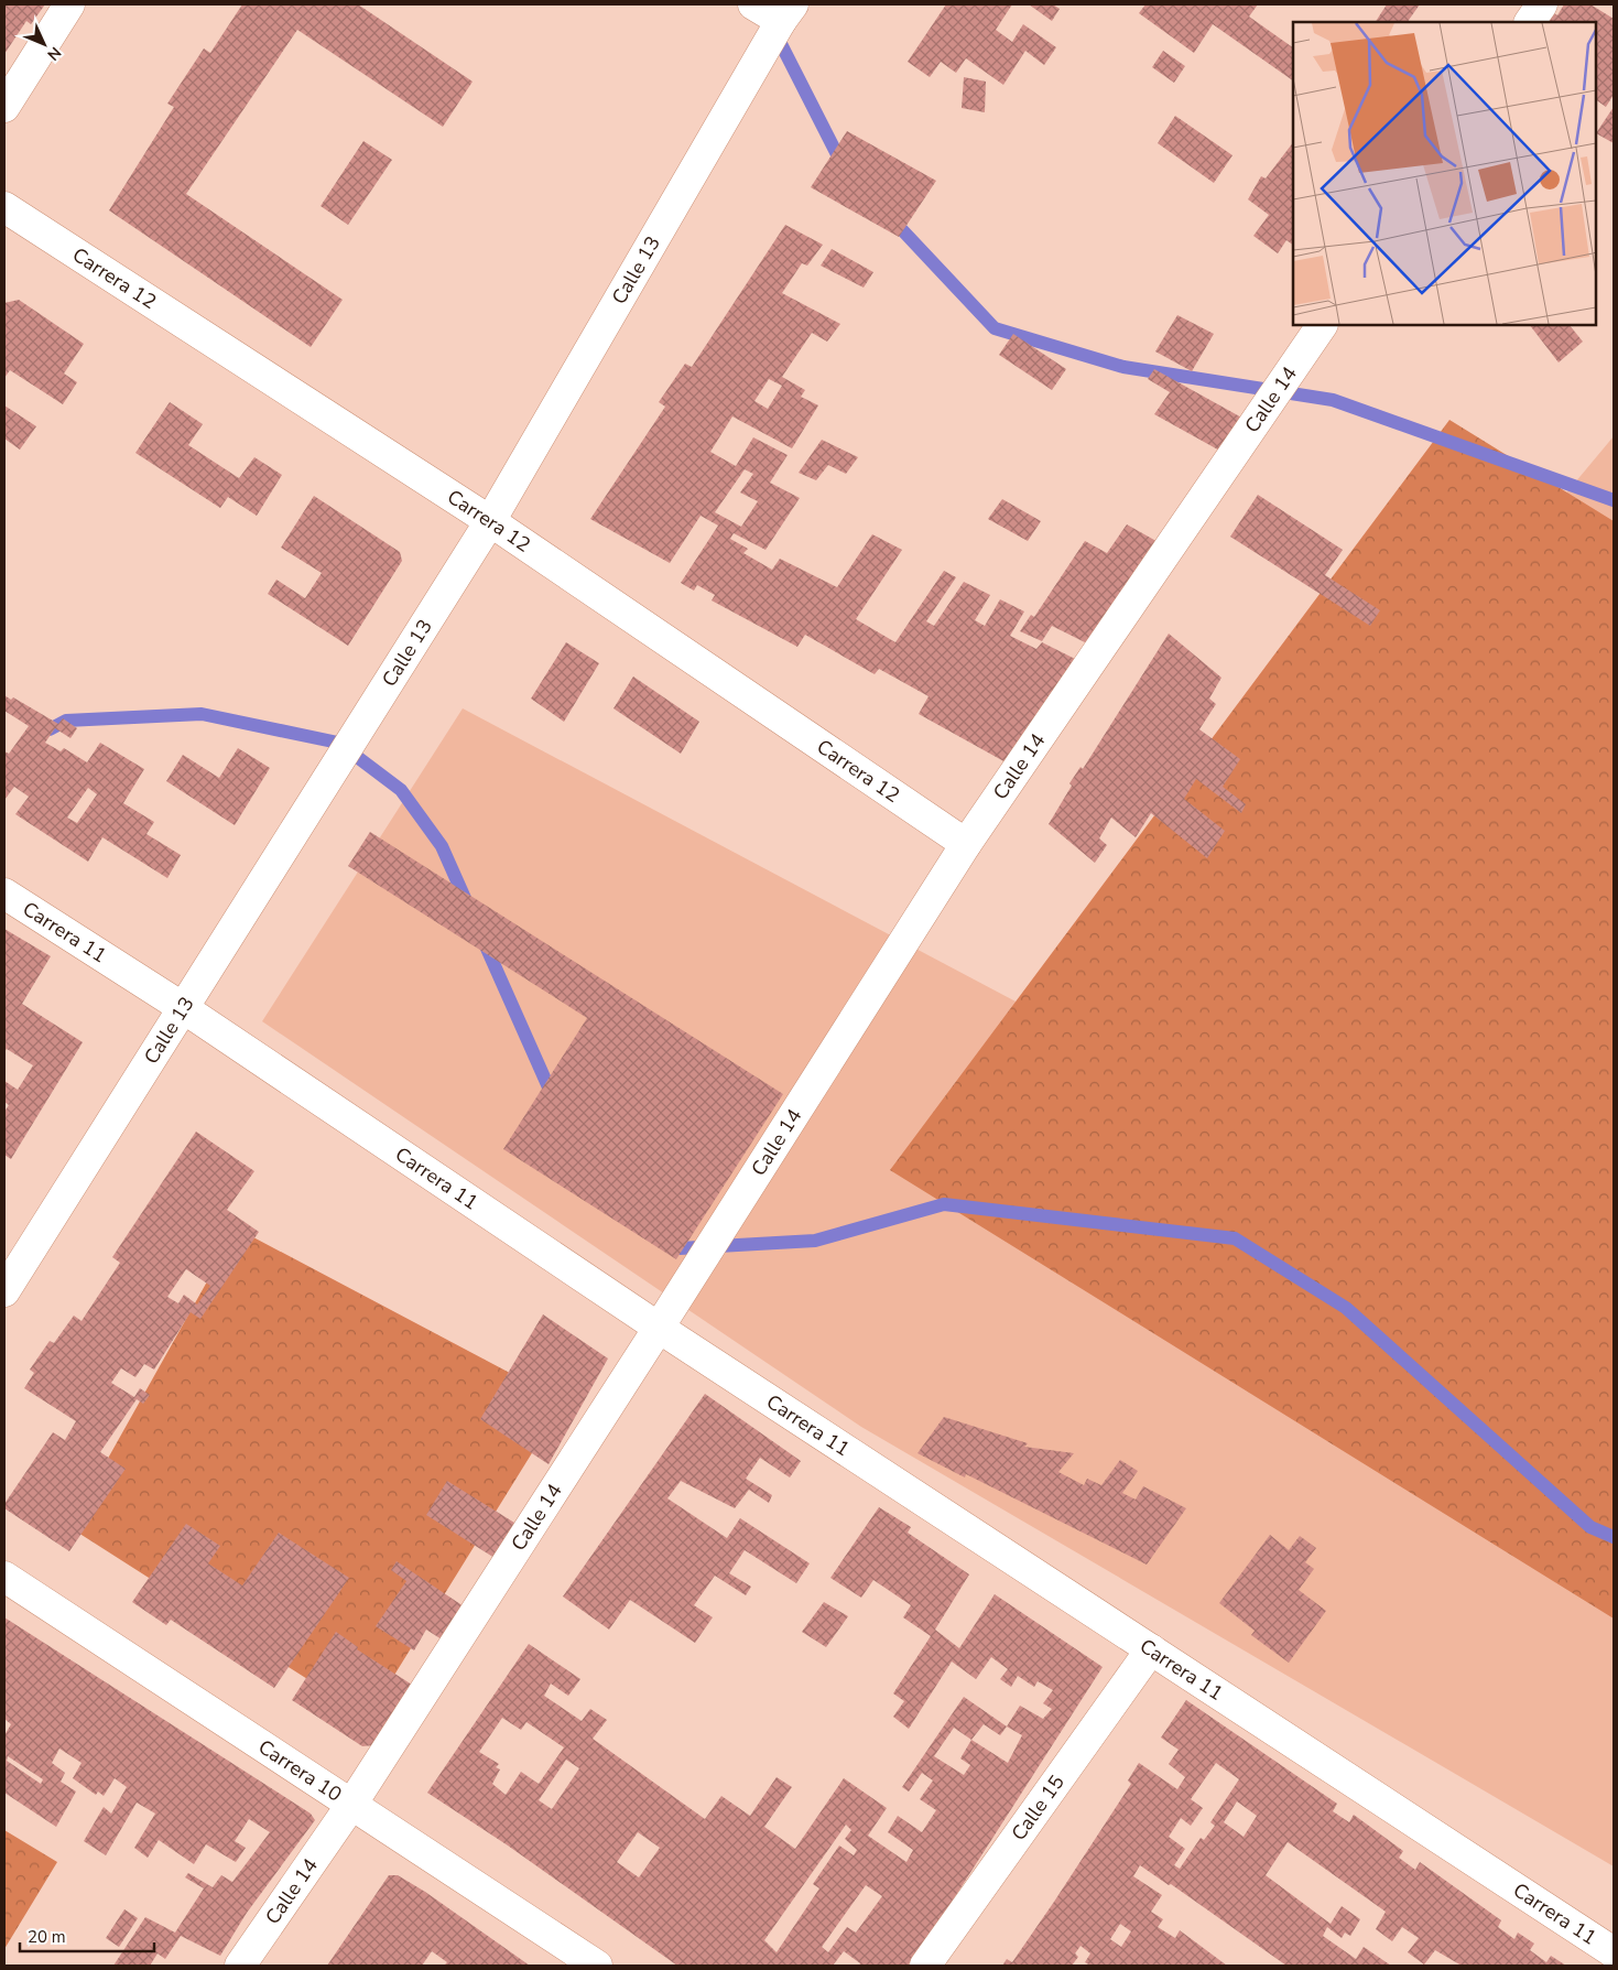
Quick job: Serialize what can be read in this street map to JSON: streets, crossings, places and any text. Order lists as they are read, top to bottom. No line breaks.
{"streets":{"street":["Calle 13","Carrera 12","Calle 14","Carrera 11","Carrera 10","Calle 15"]},"crossings":[["Calle 13","Carrera 12"],["Calle 13","Carrera 11"],["Carrera 12","Calle 14"],["Calle 14","Carrera 11"],["Calle 14","Carrera 10"],["Carrera 11","Calle 15"]],"scale_bar":"20 m","north":"bottom right"}
